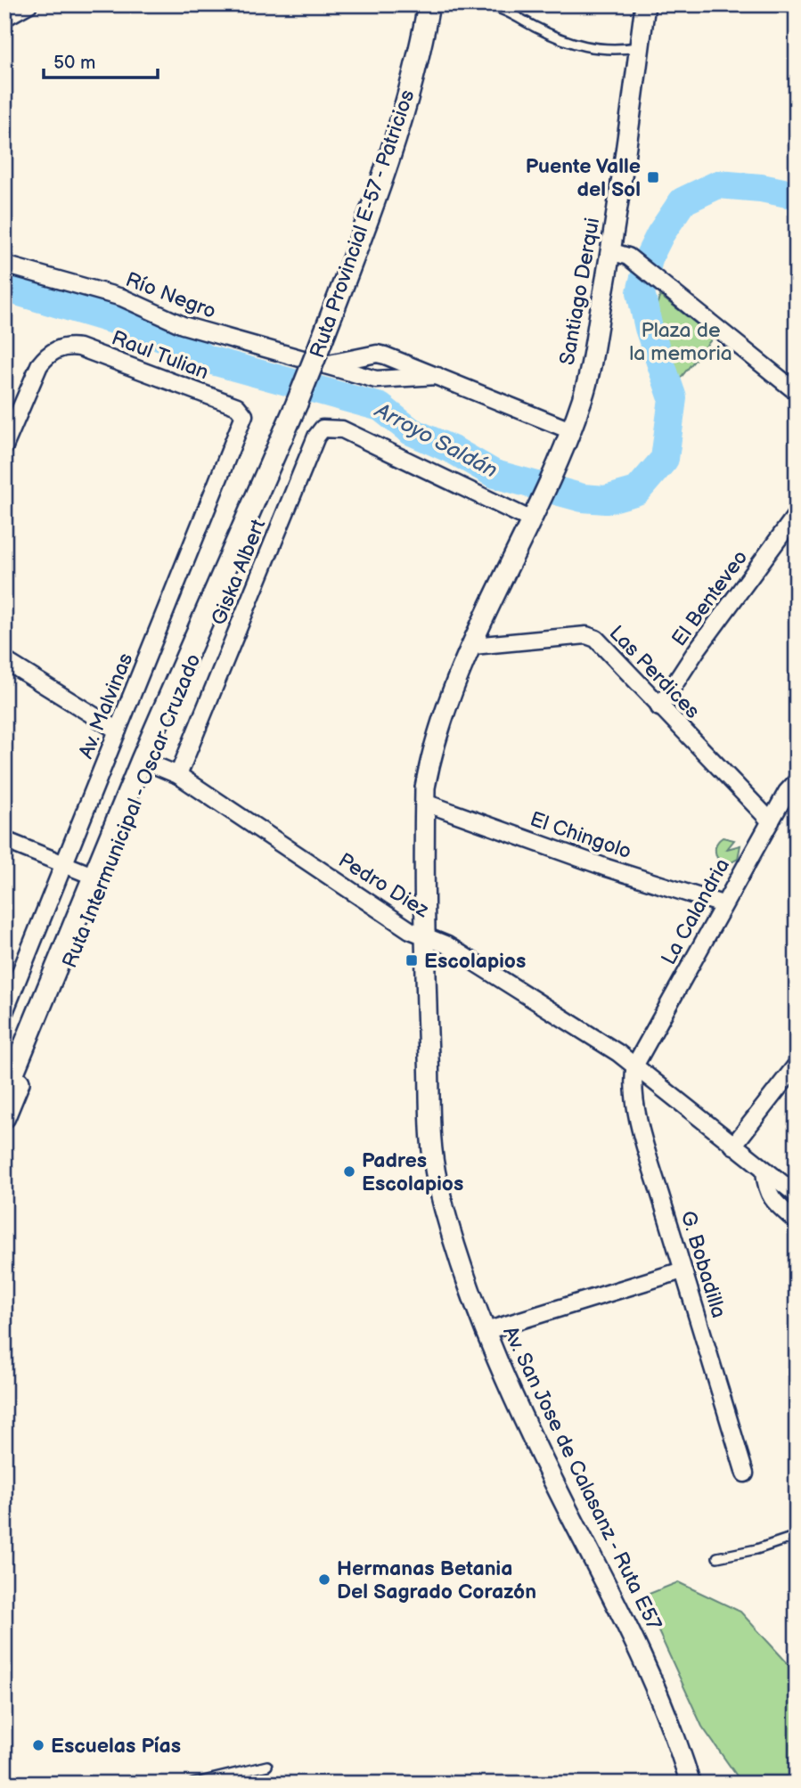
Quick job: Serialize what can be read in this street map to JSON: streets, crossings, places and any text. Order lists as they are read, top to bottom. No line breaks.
{"streets":{"main road":["Ruta Provincial E-57 - Patricios","Ruta Intermunicipal - Oscar Cruzado"],"street":["Santiago Derqui","Río Negro","Raul Tulian","Giska Albert","El Benteveo","Las Perdices","Av. Malvinas","El Chingolo","Pedro Diez","La Calandria","G. Bobadilla","Av. San Jose de Calasanz - Ruta E57"]},"crossings":[["Ruta Provincial E-57 - Patricios","Río Negro"],["Ruta Provincial E-57 - Patricios","Ruta Intermunicipal - Oscar Cruzado"],["Santiago Derqui","Río Negro"],["Santiago Derqui","Giska Albert"],["Santiago Derqui","Av. San Jose de Calasanz - Ruta E57"],["Raul Tulian","Av. Malvinas"],["Giska Albert","Pedro Diez"],["Giska Albert","Av. San Jose de Calasanz - Ruta E57"],["El Benteveo","Las Perdices"],["Las Perdices","La Calandria"],["Las Perdices","Av. San Jose de Calasanz - Ruta E57"],["Ruta Intermunicipal - Oscar Cruzado","Pedro Diez"],["El Chingolo","La Calandria"],["El Chingolo","Av. San Jose de Calasanz - Ruta E57"],["Pedro Diez","La Calandria"],["Pedro Diez","G. Bobadilla"],["Pedro Diez","Av. San Jose de Calasanz - Ruta E57"],["La Calandria","G. Bobadilla"]],"water":["Arroyo Saldán"],"parks":["Plaza de la memoria"],"places":{"transit":["Puente Valle del Sol","Escolapios"],"other":["Padres Escolapios","Hermanas Betania Del Sagrado Corazón","Escuelas Pías"]},"scale_bar":"50 m"}
